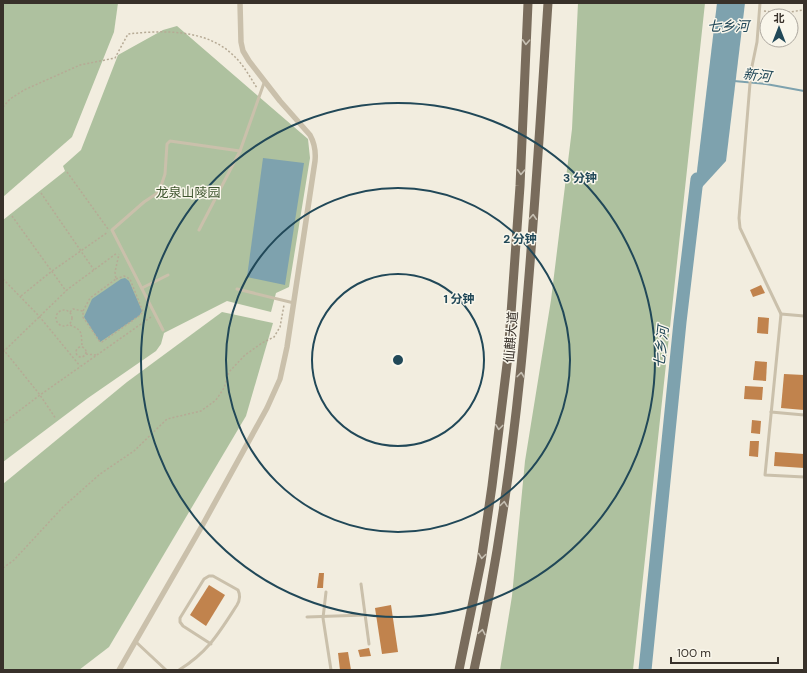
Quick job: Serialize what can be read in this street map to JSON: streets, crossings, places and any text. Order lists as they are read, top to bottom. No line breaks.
{"streets":{"main road":["仙麒大道"]},"water":["七乡河","新河"],"parks":["龙泉山陵园"],"scale_bar":"100 m","north":"top","rings":["3 分钟","2 分钟","1 分钟"]}
